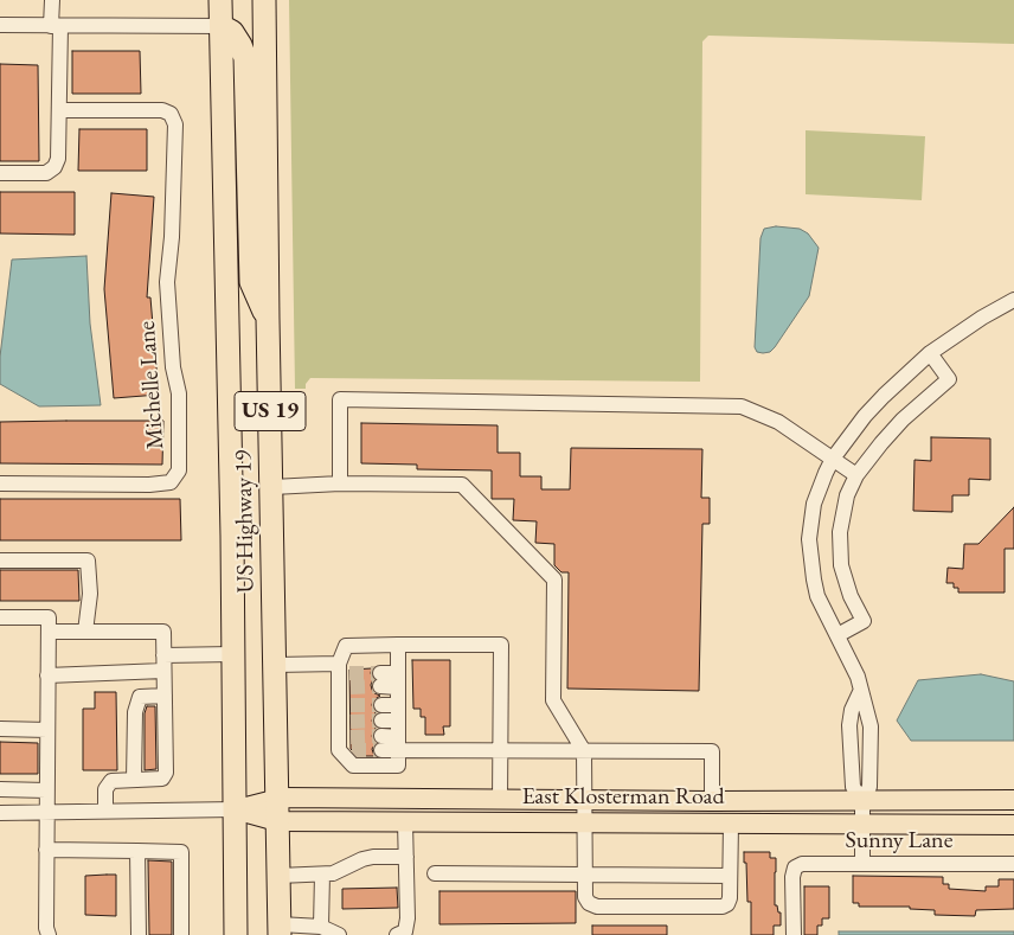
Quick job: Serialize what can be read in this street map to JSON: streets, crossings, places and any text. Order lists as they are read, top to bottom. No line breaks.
{"streets":{"highway":["US 19","US Highway 19"],"main road":["East Klosterman Road"],"street":["Michelle Lane","Sunny Lane"]},"crossings":[["US Highway 19","East Klosterman Road"]]}
